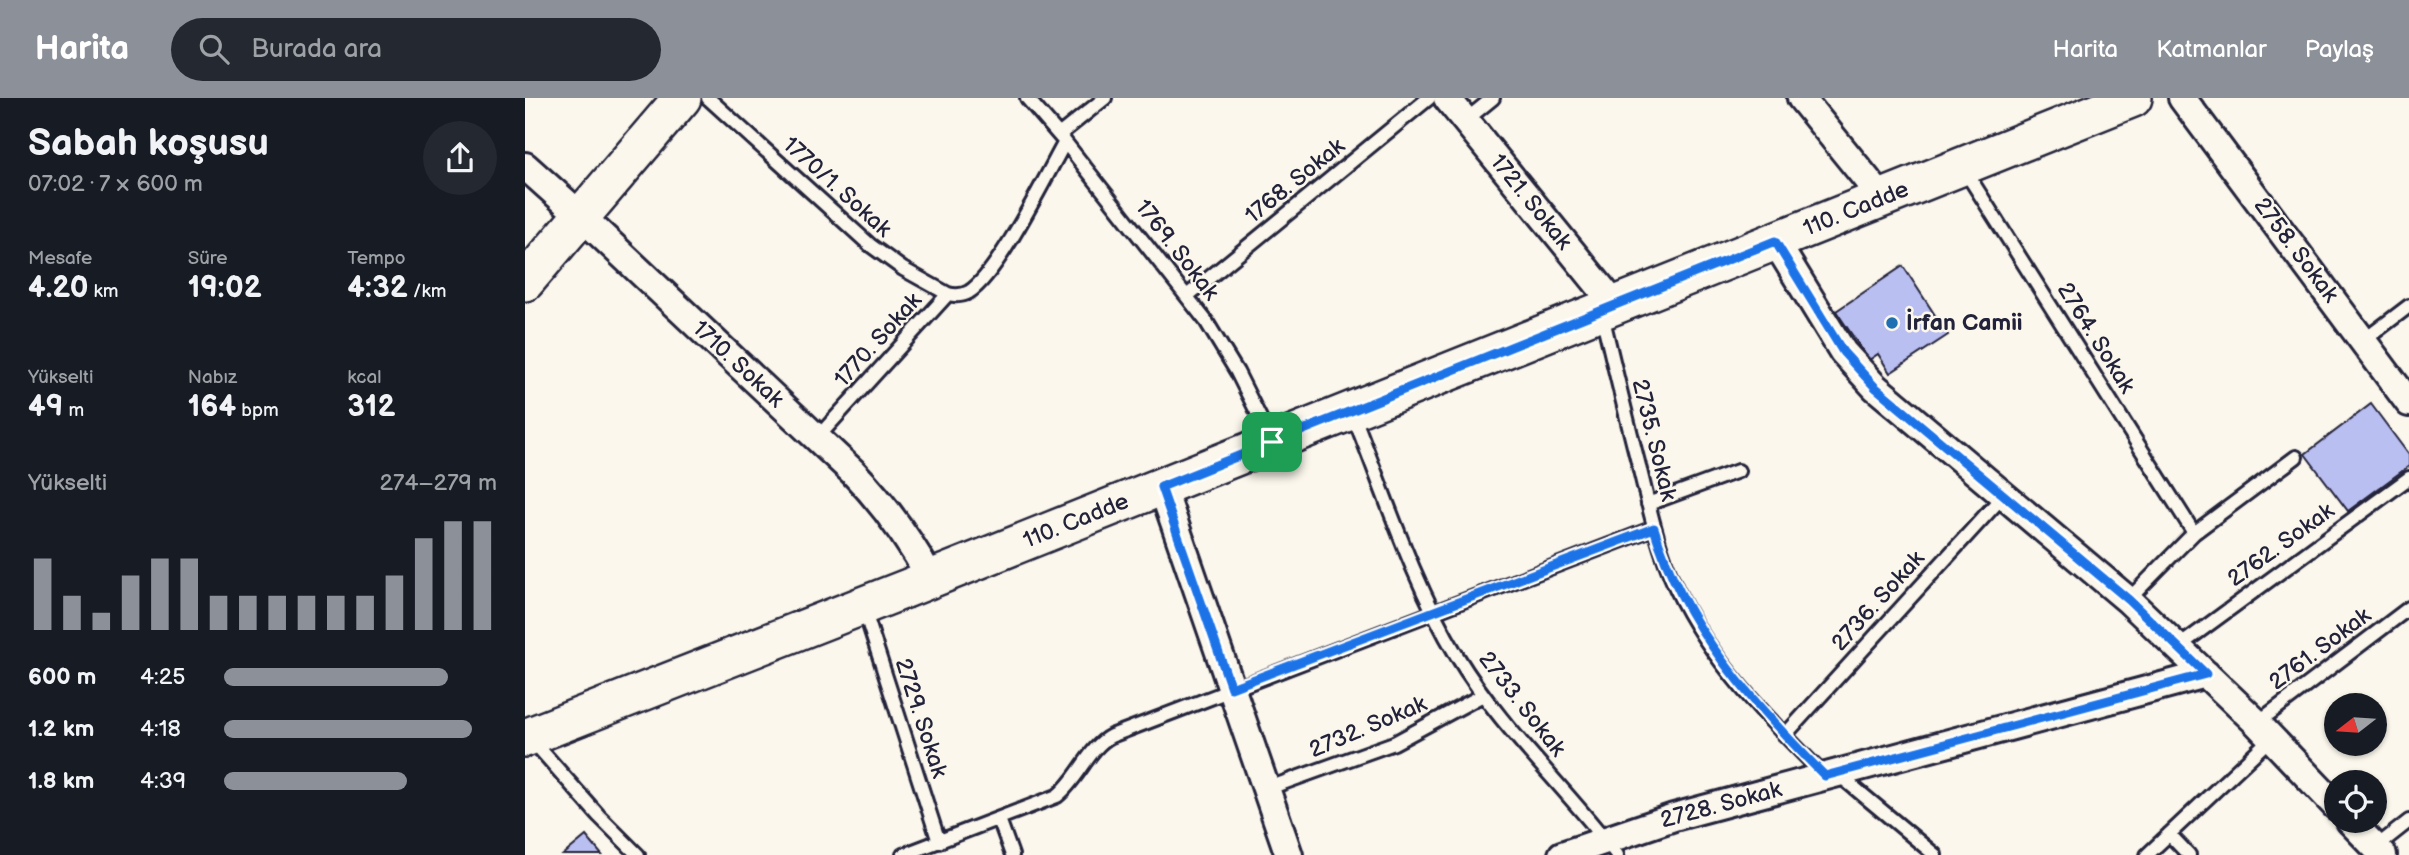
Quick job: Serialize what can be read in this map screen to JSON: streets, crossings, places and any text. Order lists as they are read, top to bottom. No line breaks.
{"streets":{"street":["1721. Sokak","110. Cadde","2758. Sokak","1710. Sokak","2728. Sokak"],"lane":["1768. Sokak","1770/1. Sokak","1769. Sokak","2764. Sokak","1770. Sokak","2735. Sokak","2762. Sokak","2736. Sokak","2761. Sokak","2733. Sokak","2729. Sokak","2732. Sokak"]},"crossings":[["1768. Sokak","1769. Sokak"],["1770/1. Sokak","1770. Sokak"],["1721. Sokak","110. Cadde"],["1721. Sokak","2735. Sokak"],["110. Cadde","1769. Sokak"],["110. Cadde","2764. Sokak"],["110. Cadde","1710. Sokak"],["110. Cadde","2735. Sokak"],["110. Cadde","2733. Sokak"],["110. Cadde","2729. Sokak"],["1769. Sokak","1770. Sokak"],["1770. Sokak","1710. Sokak"],["2735. Sokak","2736. Sokak"],["2735. Sokak","2728. Sokak"],["2733. Sokak","2732. Sokak"],["2733. Sokak","2728. Sokak"]],"places":["İrfan Camii"],"north":"left","page":{"header":"Harita","search":"Burada ara","nav":["Harita","Katmanlar","Paylaş"],"heading":["Sabah koşusu","07:02 · 7 × 600 m"],"stats":[["Mesafe","4.20 km"],["Süre","19:02"],["Tempo","4:32 /km"],["Yükselti","49 m"],["Nabız","164 bpm"],["kcal","312"]],"chart":["Yükselti","274–279 m"],"list":[{"name":"600 m","note":"4:25"},{"name":"1.2 km","note":"4:18"},{"name":"1.8 km","note":"4:39"}]}}
